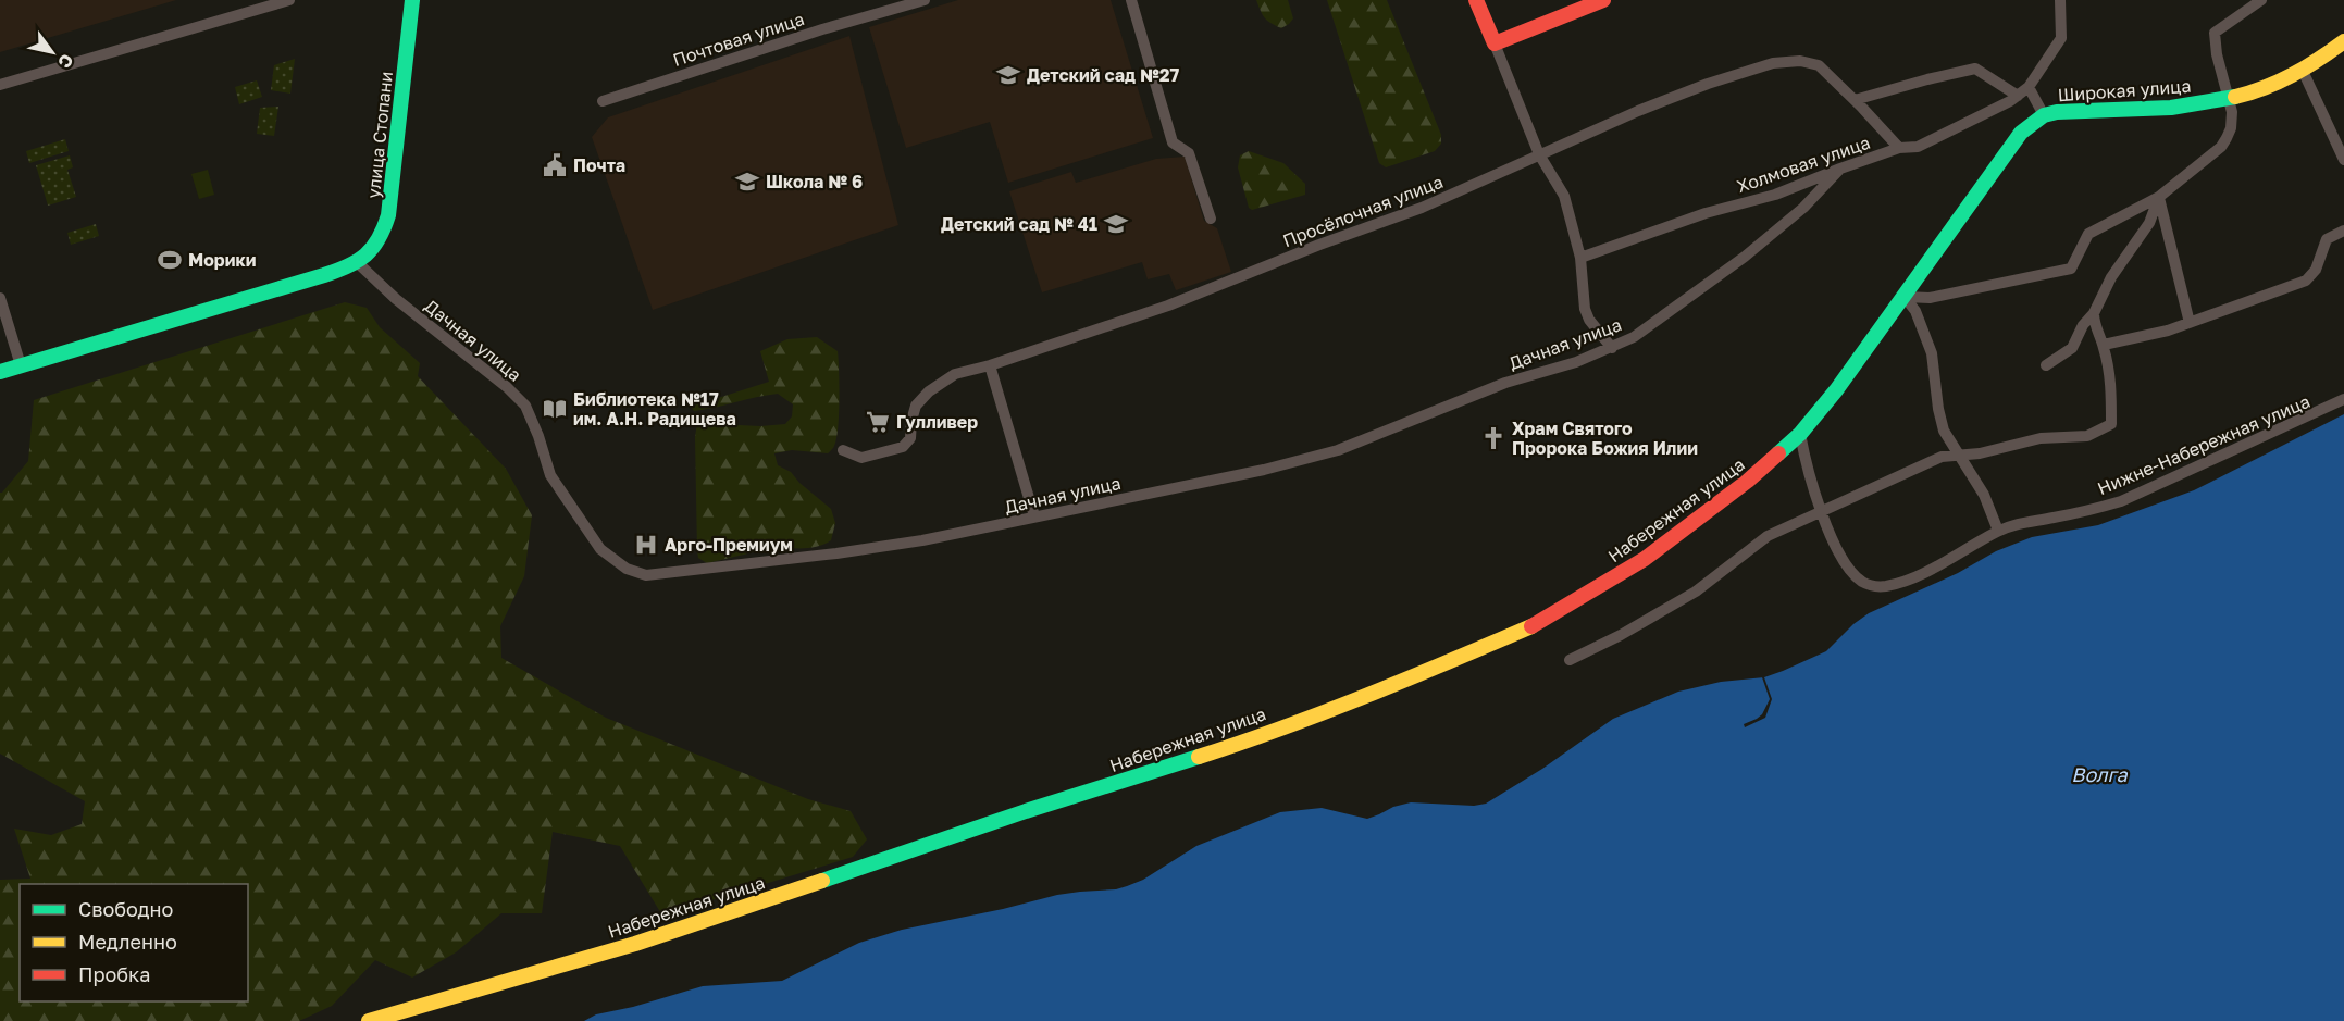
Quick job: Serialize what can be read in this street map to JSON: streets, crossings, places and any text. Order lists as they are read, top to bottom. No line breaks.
{"streets":{"street":["Почтовая улица","Широкая улица","улица Стопани","Холмовая улица","Просёлочная улица","Дачная улица","Нижне-Набережная улица","Набережная улица"]},"crossings":[["Широкая улица","Набережная улица"],["улица Стопани","Дачная улица"],["Холмовая улица","Просёлочная улица"],["Холмовая улица","Дачная улица"],["Нижне-Набережная улица","Набережная улица"]],"water":["Волга"],"places":{"school or university":["Детский сад №27","Школа № 6","Детский сад № 41"],"public building":["Почта"],"sports":["Морики"],"library":["Библиотека №17 им. А.Н. Радищева"],"supermarket":["Гулливер"],"church":["Храм Святого Пророка Божия Илии"],"hospital":["Арго-Премиум"]},"legend":["Свободно","Медленно","Пробка"],"north":"bottom right"}
